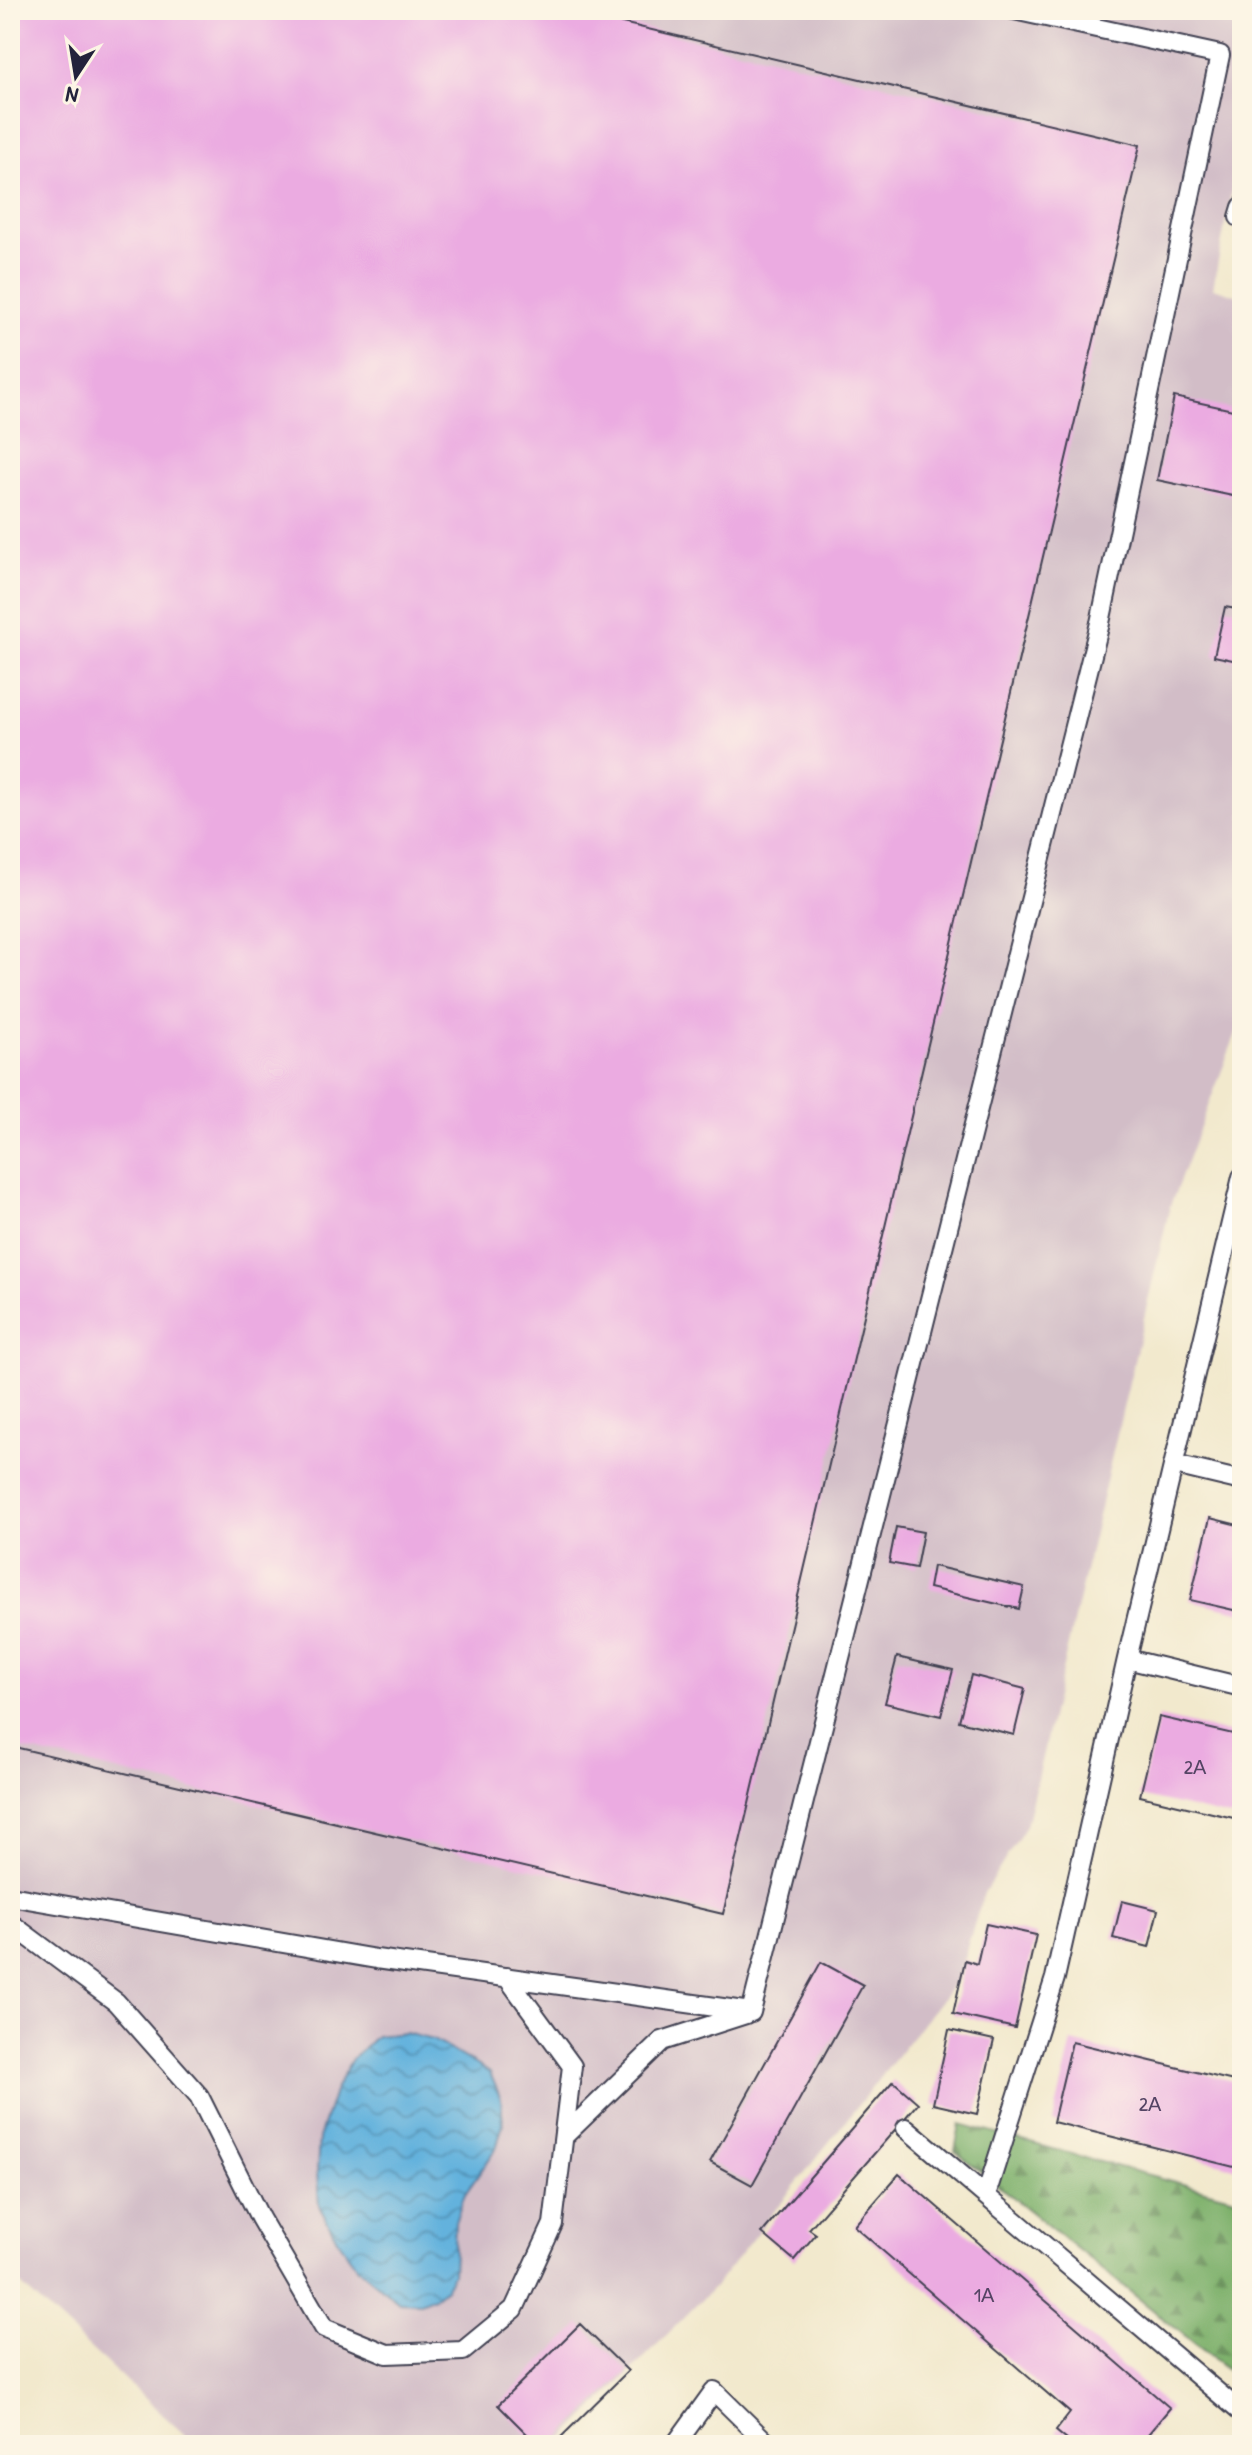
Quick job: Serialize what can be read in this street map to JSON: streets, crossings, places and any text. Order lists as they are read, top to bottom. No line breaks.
{"house_numbers":["2А","2А","1А"],"north":"bottom"}
